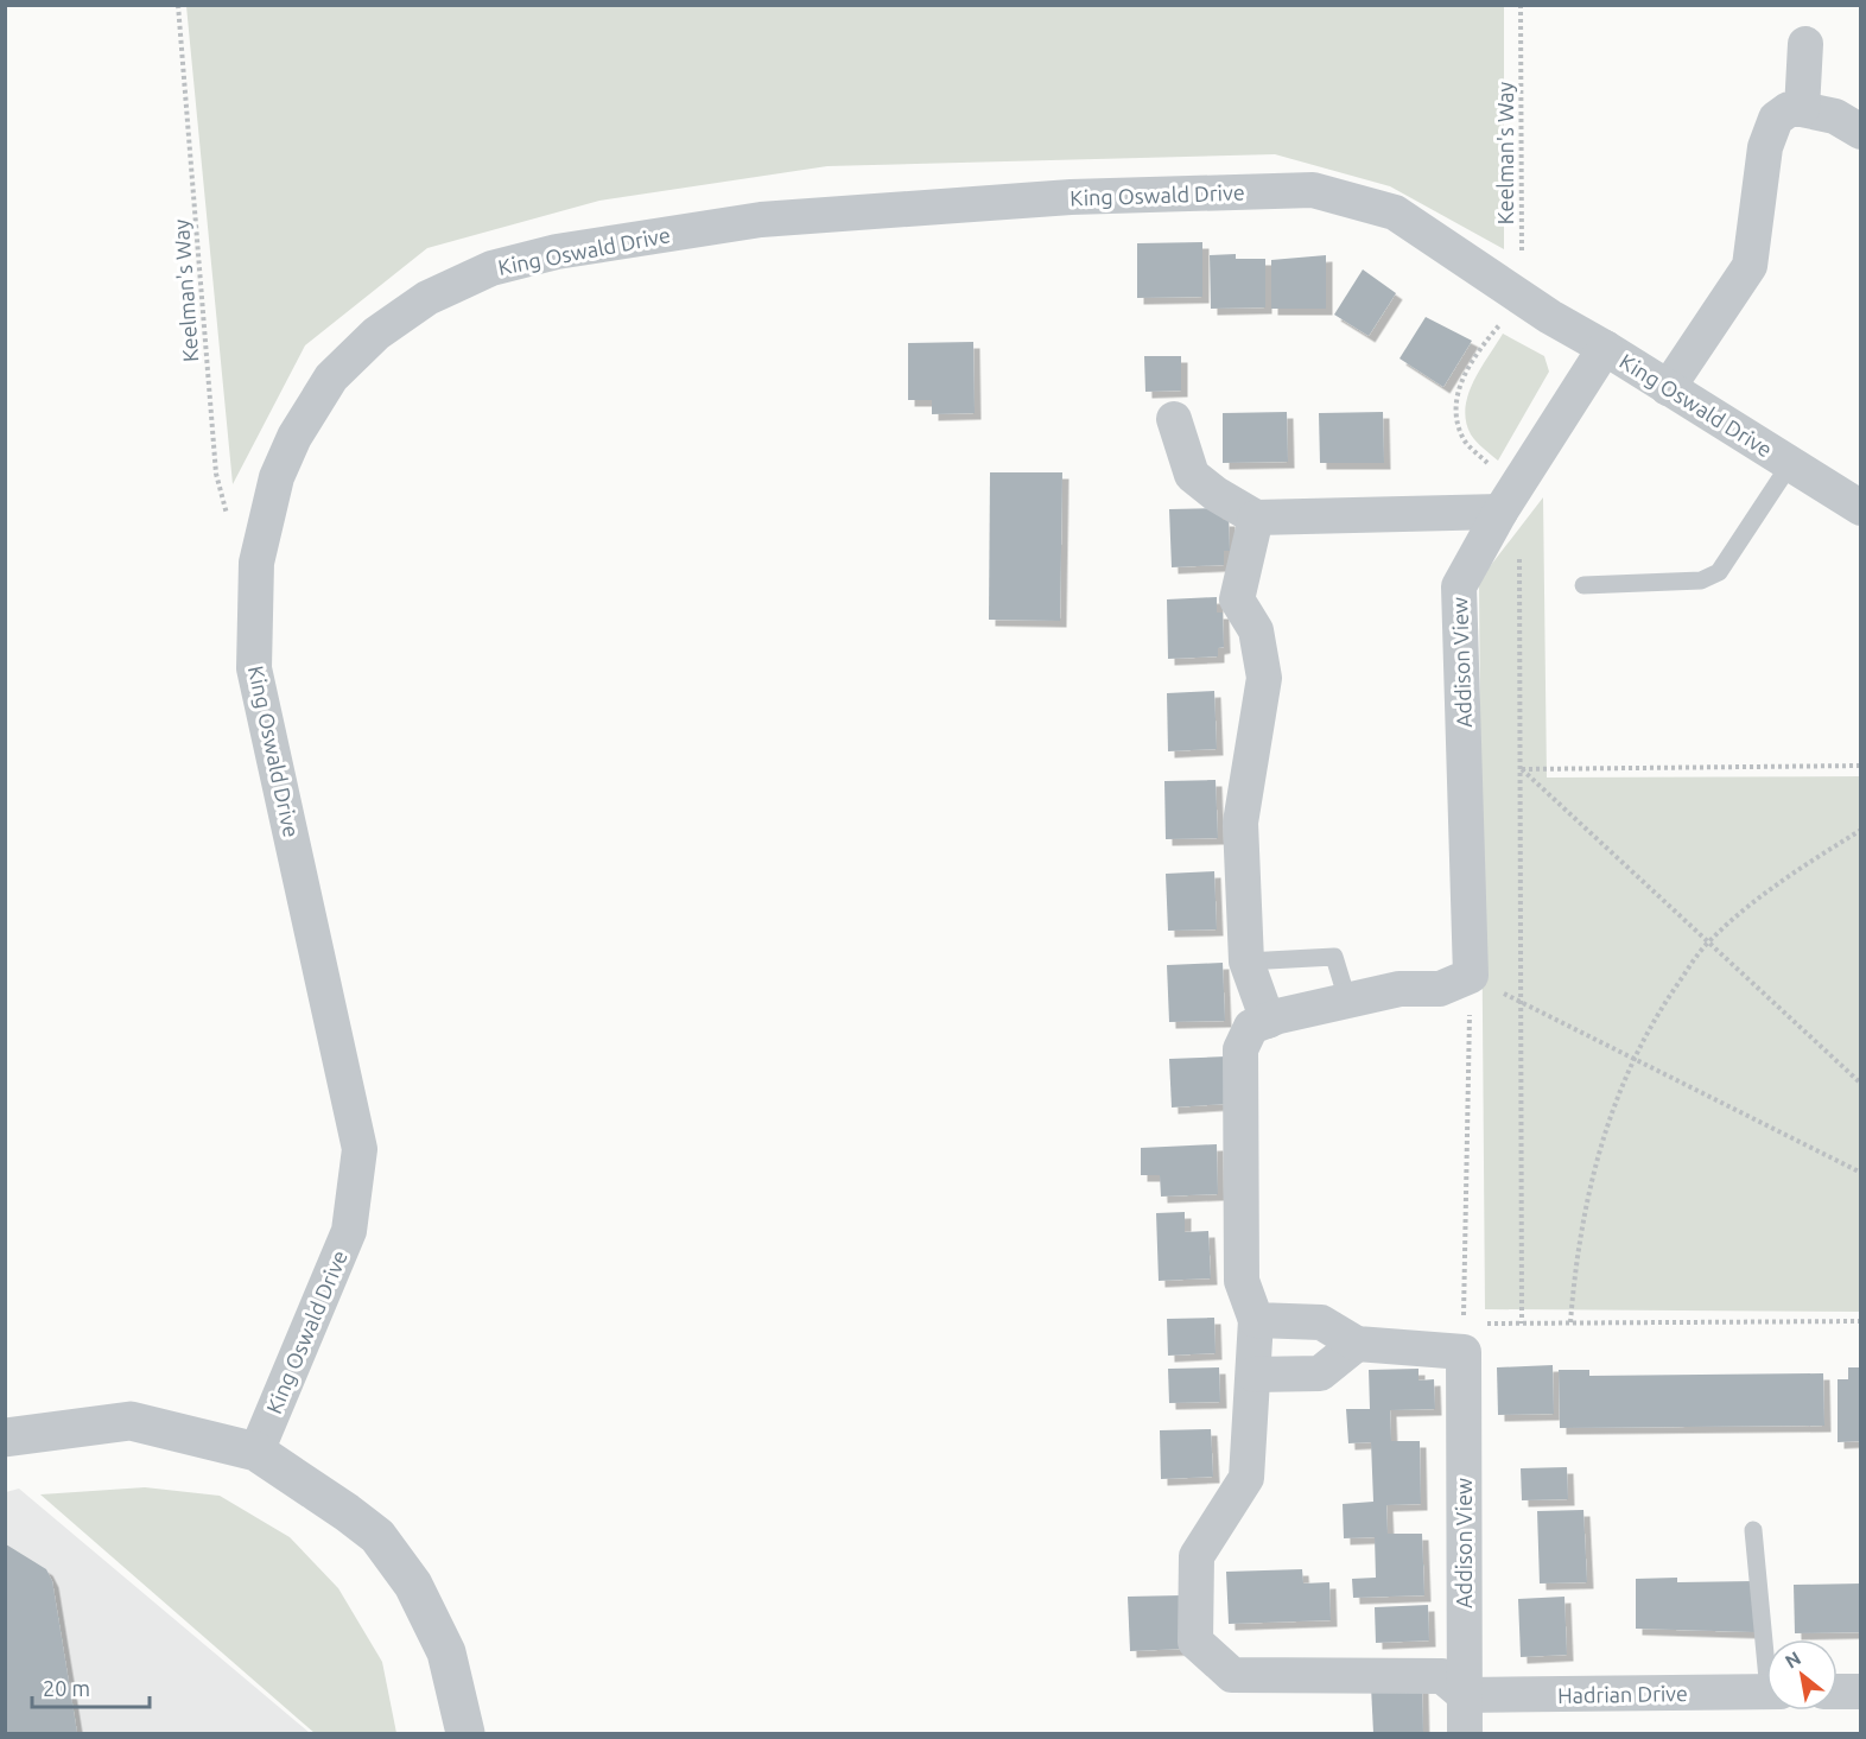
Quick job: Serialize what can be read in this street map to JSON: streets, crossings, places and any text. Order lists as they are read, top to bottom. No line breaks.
{"streets":{"street":["King Oswald Drive","Addison View","Hadrian Drive"],"path":["Keelman's Way"]},"crossings":[["Keelman's Way","King Oswald Drive"],["King Oswald Drive","Addison View"],["Addison View","Hadrian Drive"]],"scale_bar":"20 m","north":"top left"}
